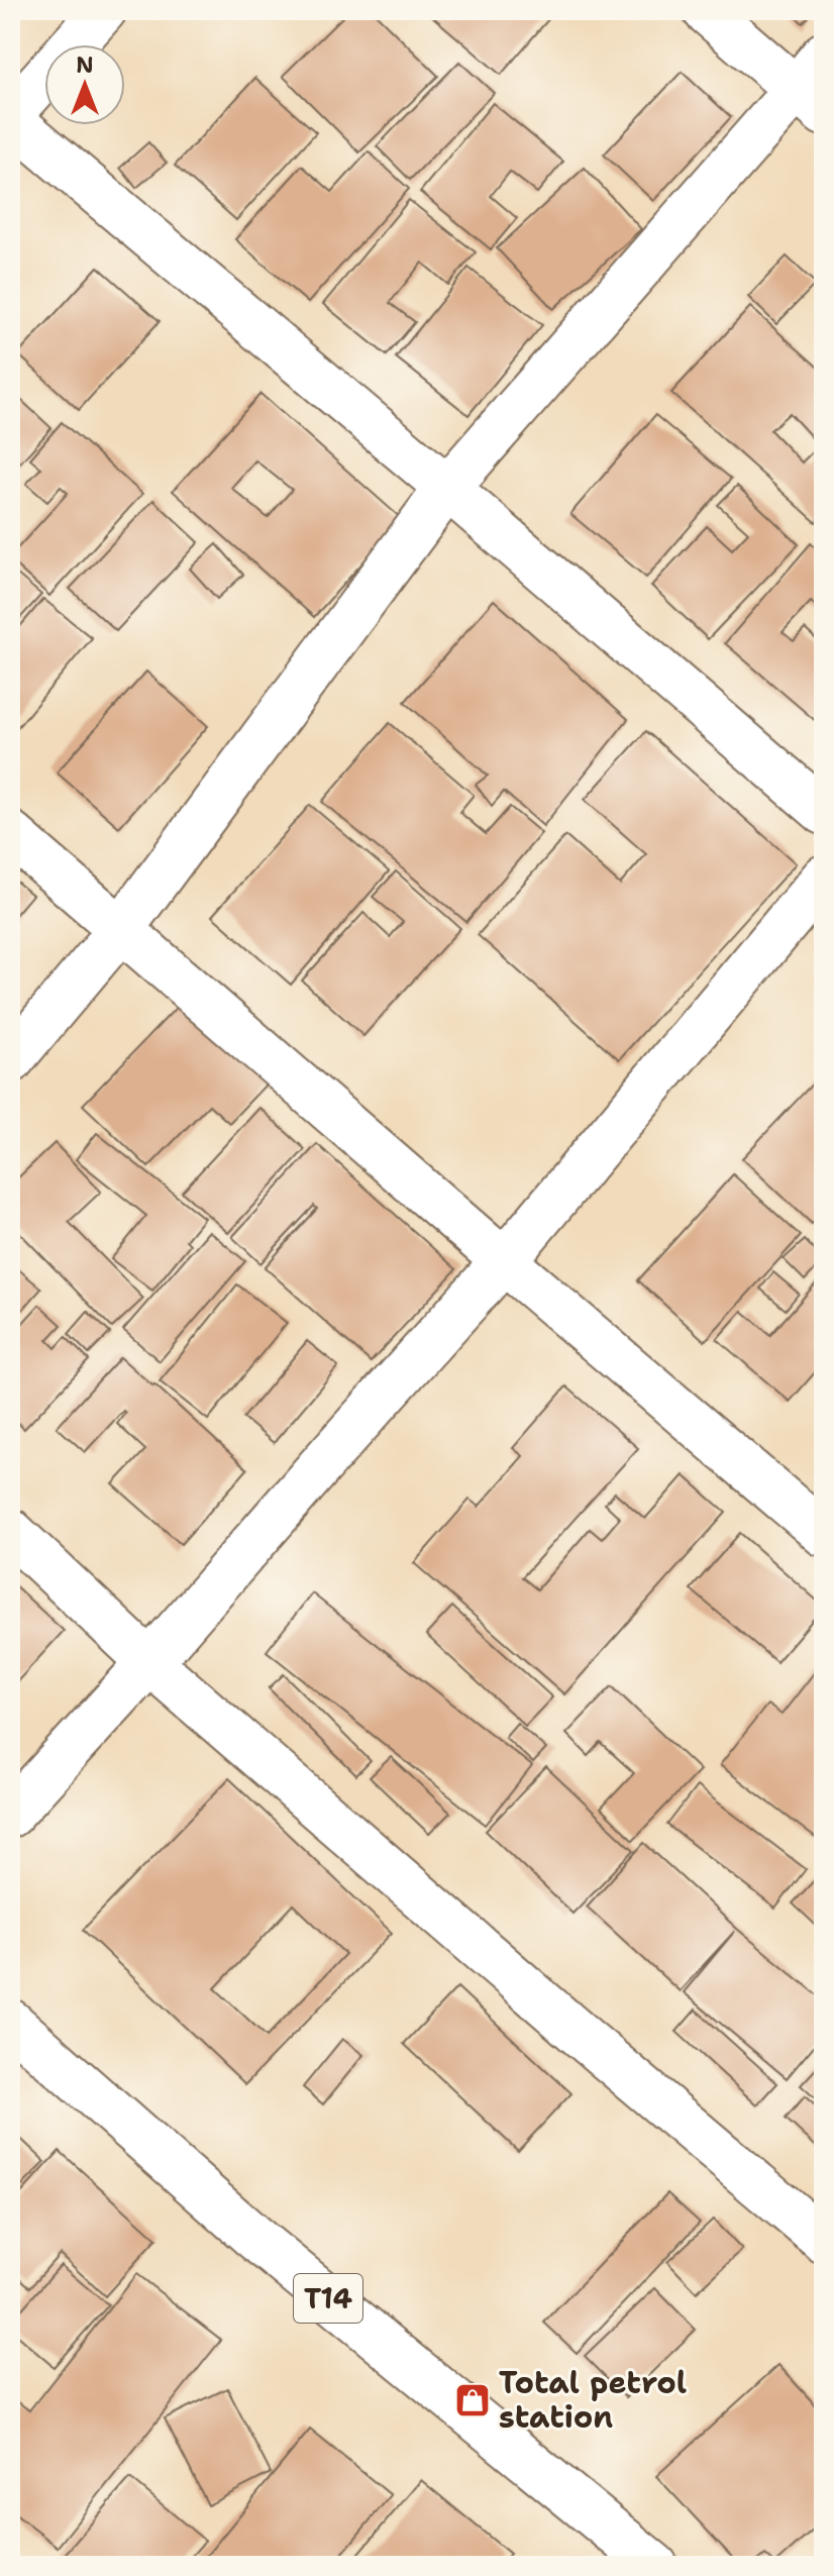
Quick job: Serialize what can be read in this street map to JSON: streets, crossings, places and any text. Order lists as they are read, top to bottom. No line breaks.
{"streets":{"main road":["T14"]},"places":{"shop":["Total petrol station"]},"north":"top"}
